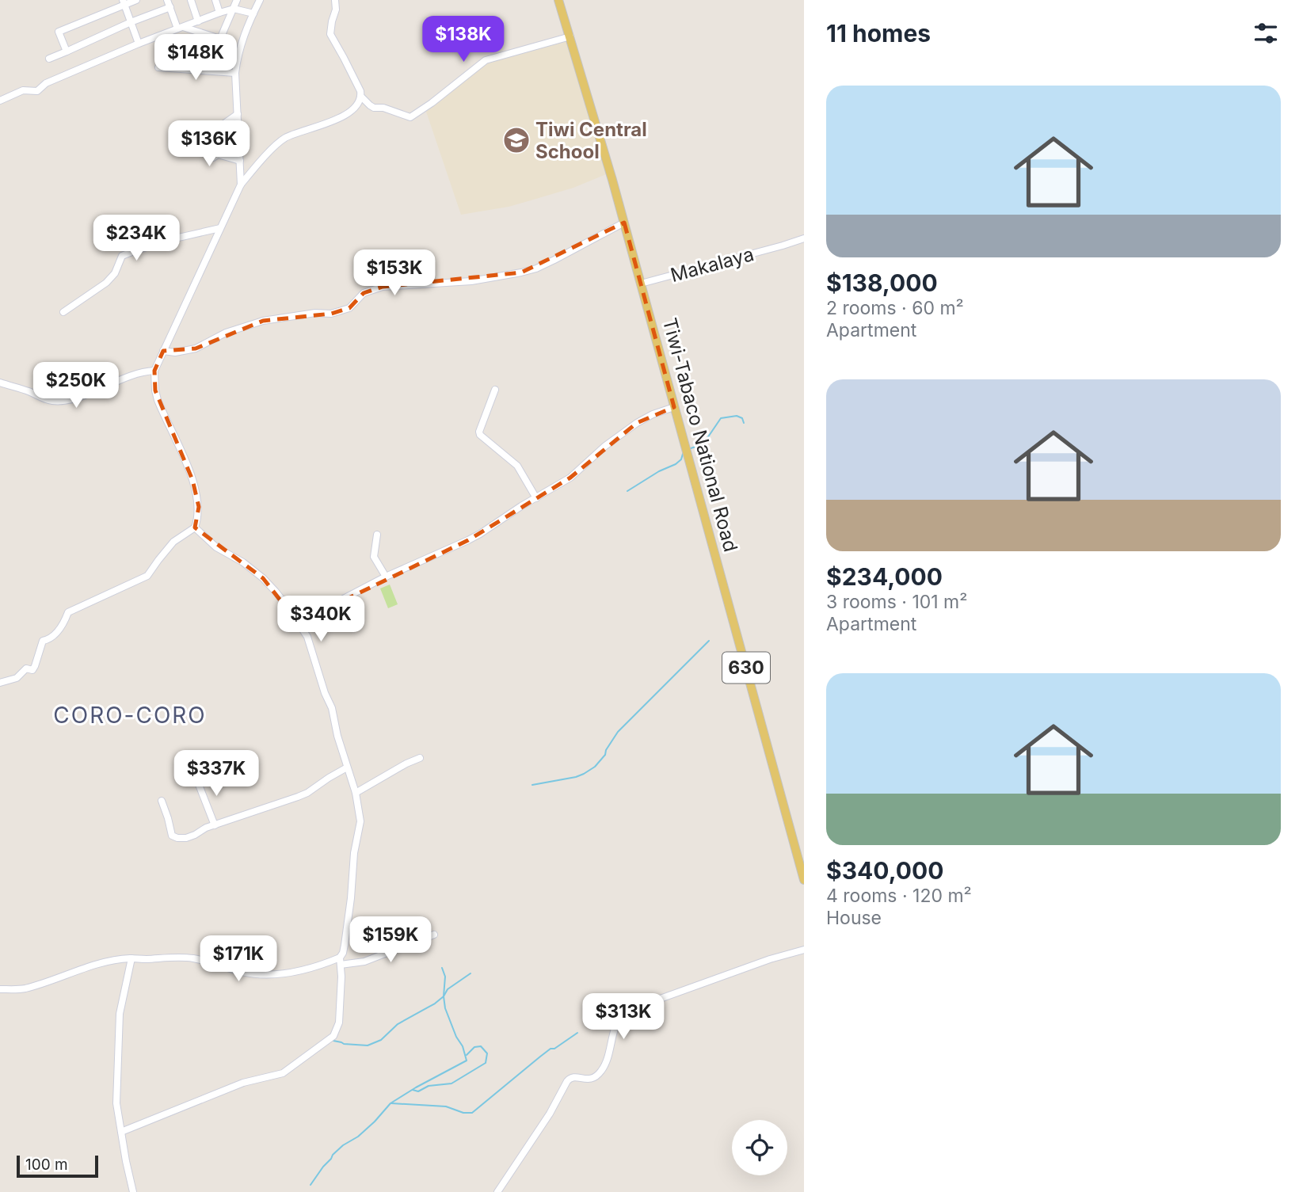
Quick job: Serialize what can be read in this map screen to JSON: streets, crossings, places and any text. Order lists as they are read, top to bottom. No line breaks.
{"streets":{"main road":["Tiwi-Tabaco National Road","630"],"street":["Makalaya"]},"crossings":[["Makalaya","Tiwi-Tabaco National Road"]],"districts":["CORO-CORO"],"places":{"school or university":["Tiwi Central School"]},"scale_bar":"100 m","page":{"heading":"11 homes","price":["$138K","$148K","$136K","$234K","$153K","$250K","$340K","$337K","$159K","$171K","$313K"],"list":[{"name":"$138,000","note":"2 rooms · 60 m² · Apartment"},{"name":"$234,000","note":"3 rooms · 101 m² · Apartment"},{"name":"$340,000","note":"4 rooms · 120 m² · House"}],"scale":"100 m"}}
